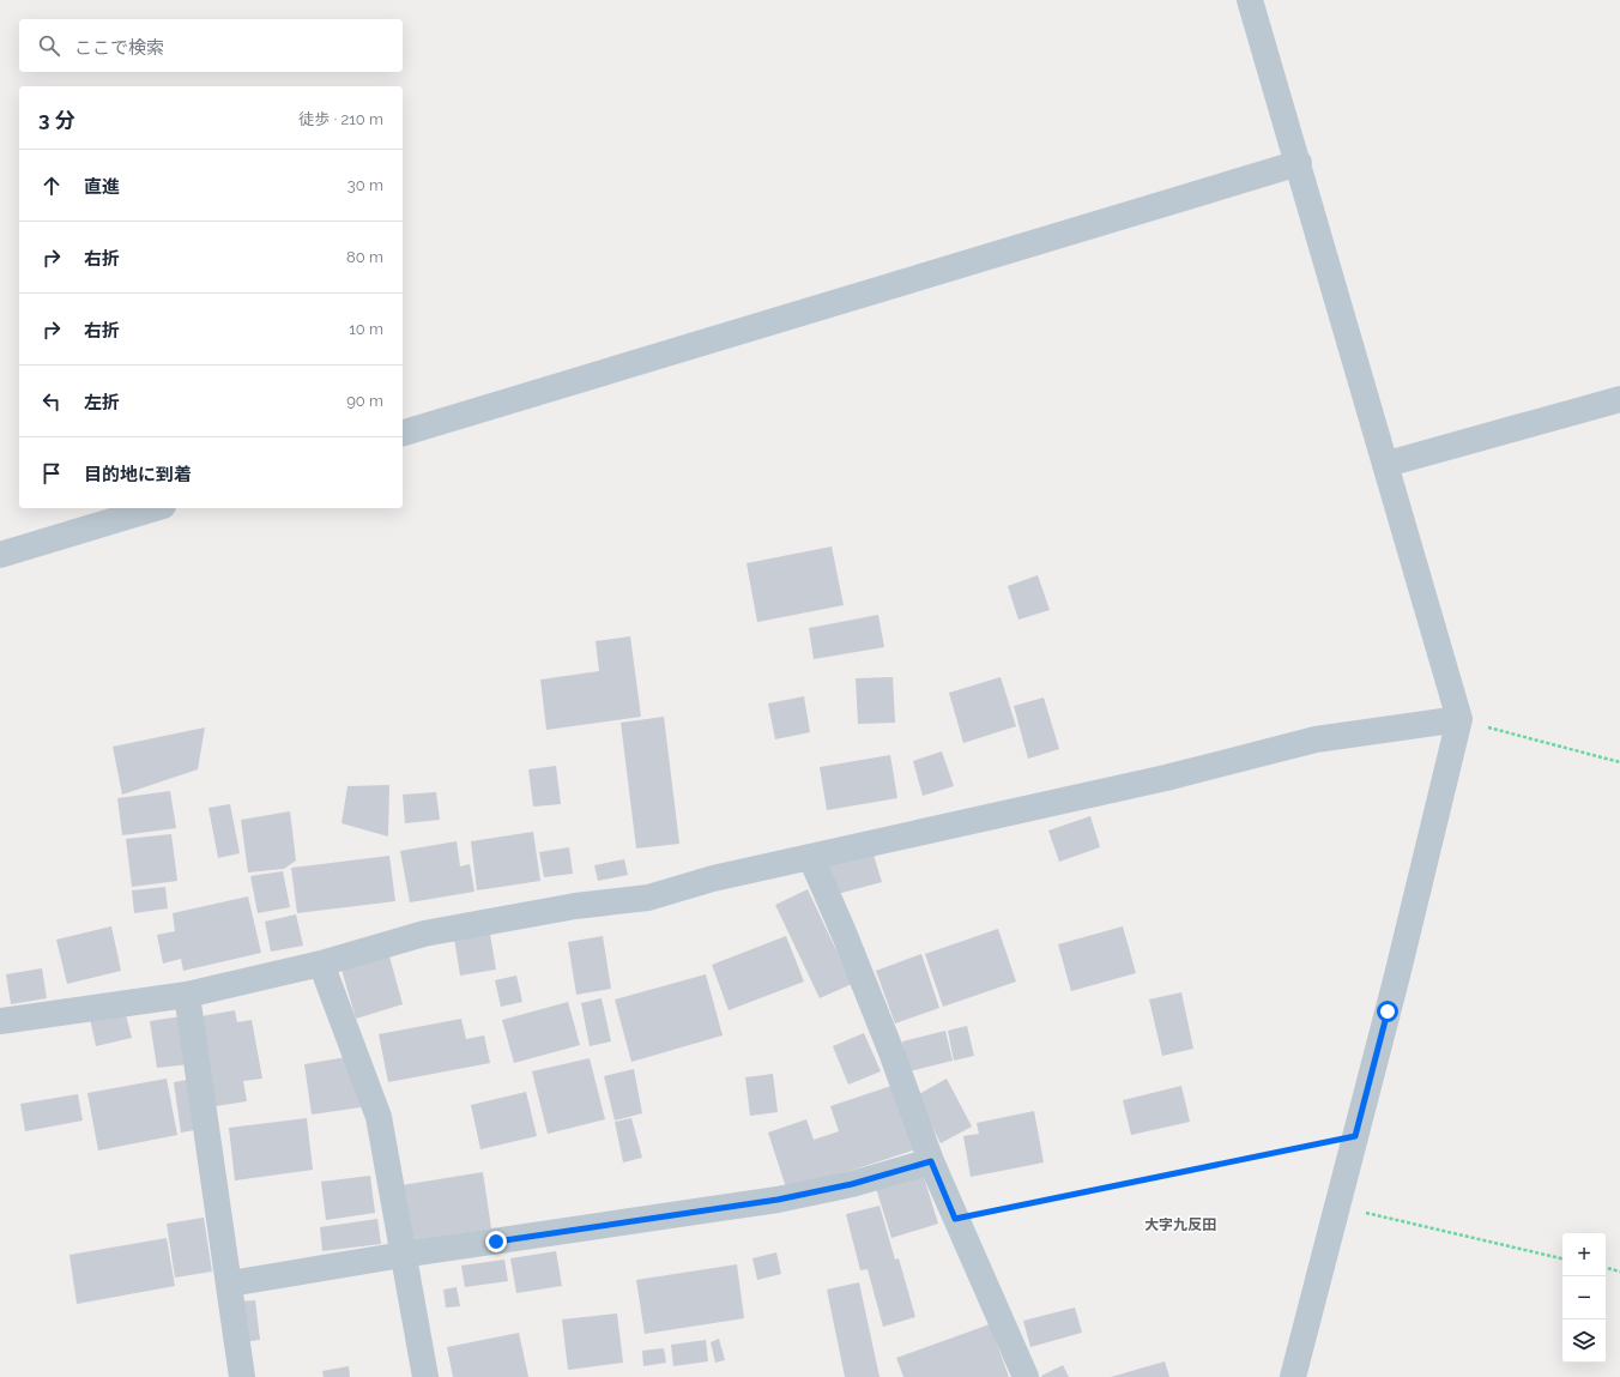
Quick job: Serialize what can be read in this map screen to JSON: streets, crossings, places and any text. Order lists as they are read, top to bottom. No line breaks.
{"districts":["大字九反田"],"page":{"search":"ここで検索","heading":["3 分","徒歩 · 210 m"],"list":[["直進","30 m"],["右折","80 m"],["右折","10 m"],["左折","90 m"],"目的地に到着"],"map_buttons":["+","−"]}}
